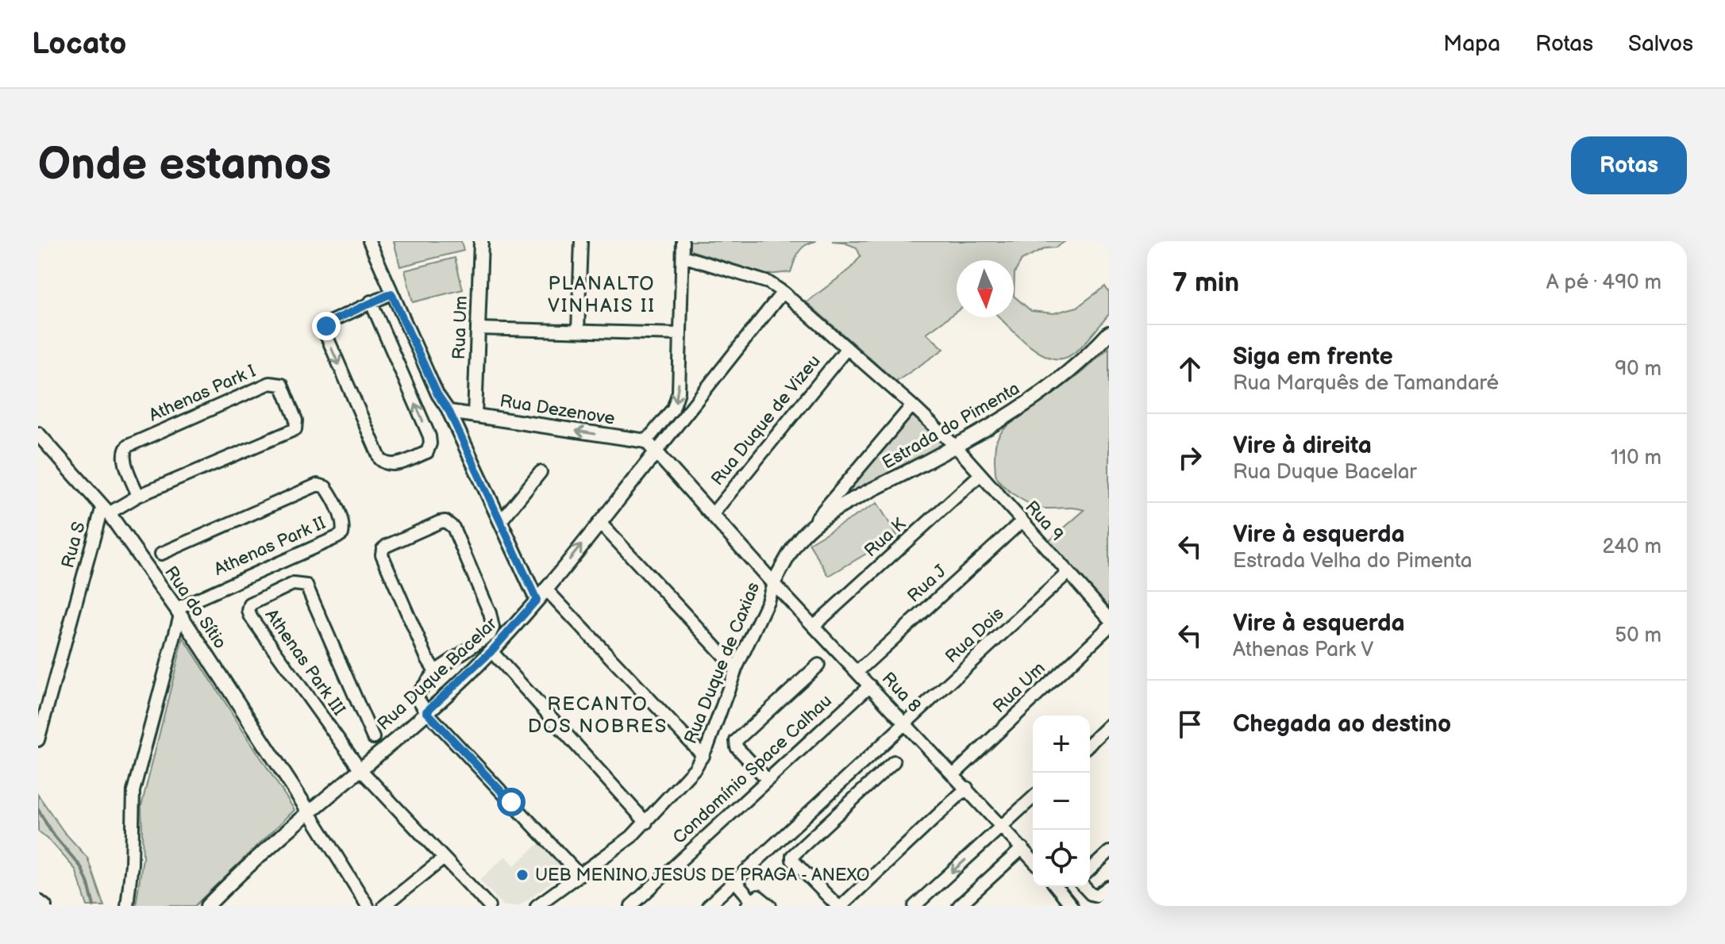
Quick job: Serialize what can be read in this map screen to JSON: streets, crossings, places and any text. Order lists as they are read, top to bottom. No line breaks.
{"streets":{"main road":["Rua Um","Rua Dezenove","Estrada do Pimenta","Rua do Sítio","Rua Duque de Caxias","Rua Duque Bacelar"],"street":["Athenas Park I","Rua Duque de Vizeu","Rua 9","Rua K","Rua S","Athenas Park II","Rua J","Rua Dois","Athenas Park III","Rua 8","Condomínio Space Calhau"]},"crossings":[["Rua Um","Rua Dezenove"],["Rua Um","Rua 8"],["Athenas Park I","Rua S"],["Athenas Park I","Rua do Sítio"],["Rua Dezenove","Rua Duque Bacelar"],["Rua Duque de Vizeu","Rua 9"],["Estrada do Pimenta","Rua 9"],["Estrada do Pimenta","Rua Duque de Caxias"],["Rua 9","Rua K"],["Rua 9","Rua J"],["Rua 9","Rua Dois"],["Rua 9","Rua Duque de Caxias"],["Rua 9","Rua Duque Bacelar"],["Rua K","Rua 8"],["Rua S","Rua do Sítio"],["Athenas Park II","Rua do Sítio"],["Rua J","Rua 8"],["Rua do Sítio","Rua Duque Bacelar"],["Rua Dois","Rua 8"],["Athenas Park III","Rua Duque Bacelar"],["Rua Duque de Caxias","Rua 8"],["Rua 8","Condomínio Space Calhau"]],"one_way":["Rua Dezenove"],"districts":["PLANALTO VINHAIS II","RECANTO DOS NOBRES"],"places":["UEB MENINO JESUS DE PRAGA - ANEXO"],"north":"bottom","page":{"header":"Locato","nav":["Mapa","Rotas","Salvos"],"buttons":"Rotas","title":"Onde estamos","heading":["7 min","A pé · 490 m"],"list":[["Siga em frente","Rua Marquês de Tamandaré","90 m"],["Vire à direita","Rua Duque Bacelar","110 m"],["Vire à esquerda","Estrada Velha do Pimenta","240 m"],["Vire à esquerda","Athenas Park V","50 m"],"Chegada ao destino"],"map_buttons":["+","−"]}}
